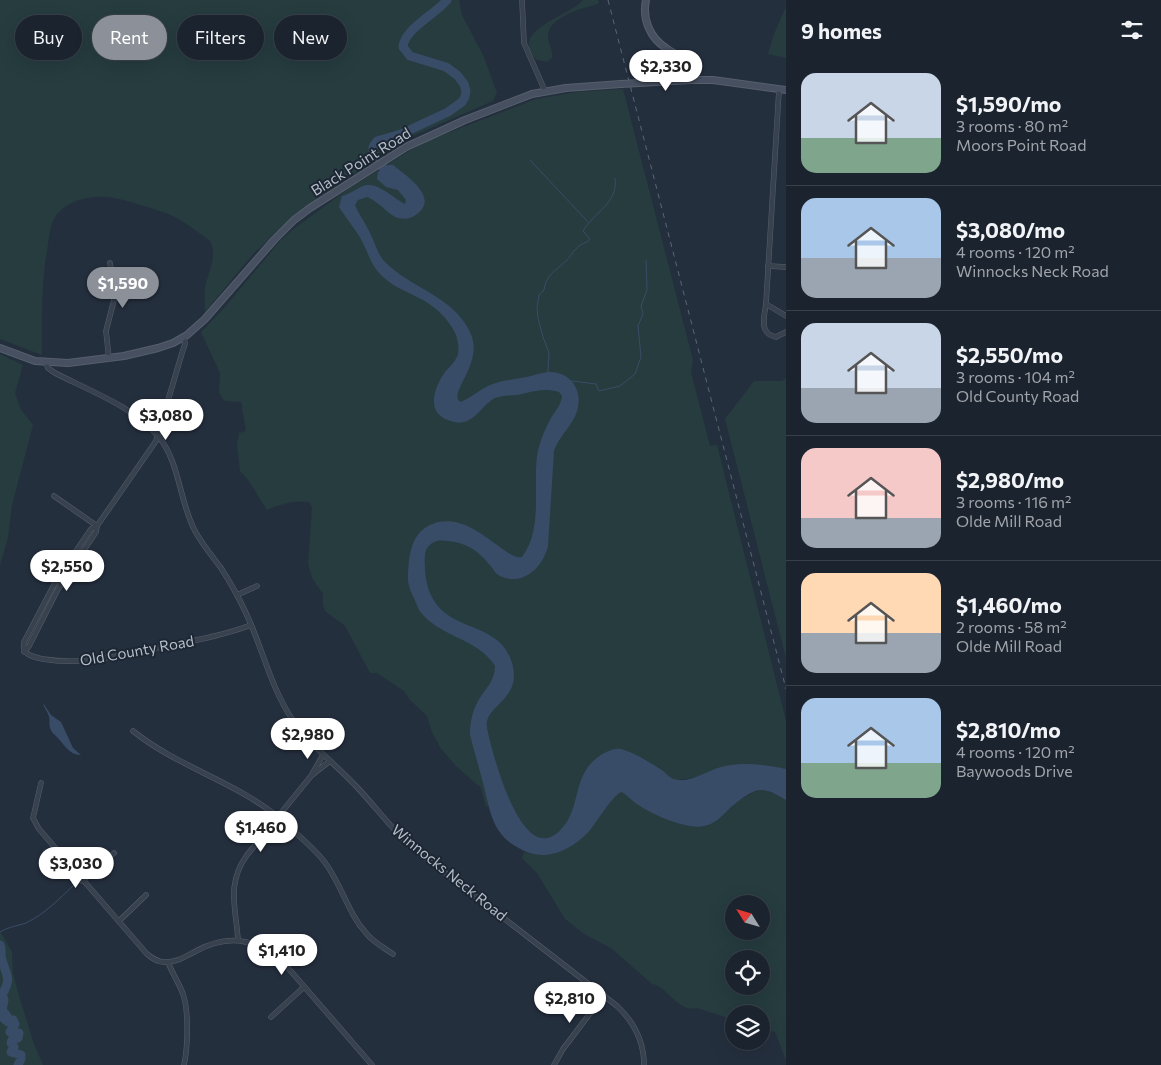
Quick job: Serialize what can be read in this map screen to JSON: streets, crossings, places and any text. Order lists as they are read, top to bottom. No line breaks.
{"streets":{"main road":["Black Point Road"],"street":["Old County Road","Winnocks Neck Road"]},"crossings":[["Black Point Road","Old County Road"],["Black Point Road","Winnocks Neck Road"],["Old County Road","Winnocks Neck Road"]],"north":"top left","page":{"heading":"9 homes","chip":["Buy","Rent","Filters","New"],"price":["$2,330","$1,590","$3,080","$2,550","$2,980","$1,460","$3,030","$1,410","$2,810"],"list":[{"name":"$1,590/mo","note":"3 rooms · 80 m² · Moors Point Road"},{"name":"$3,080/mo","note":"4 rooms · 120 m² · Winnocks Neck Road"},{"name":"$2,550/mo","note":"3 rooms · 104 m² · Old County Road"},{"name":"$2,980/mo","note":"3 rooms · 116 m² · Olde Mill Road"},{"name":"$1,460/mo","note":"2 rooms · 58 m² · Olde Mill Road"},{"name":"$2,810/mo","note":"4 rooms · 120 m² · Baywoods Drive"}]}}
